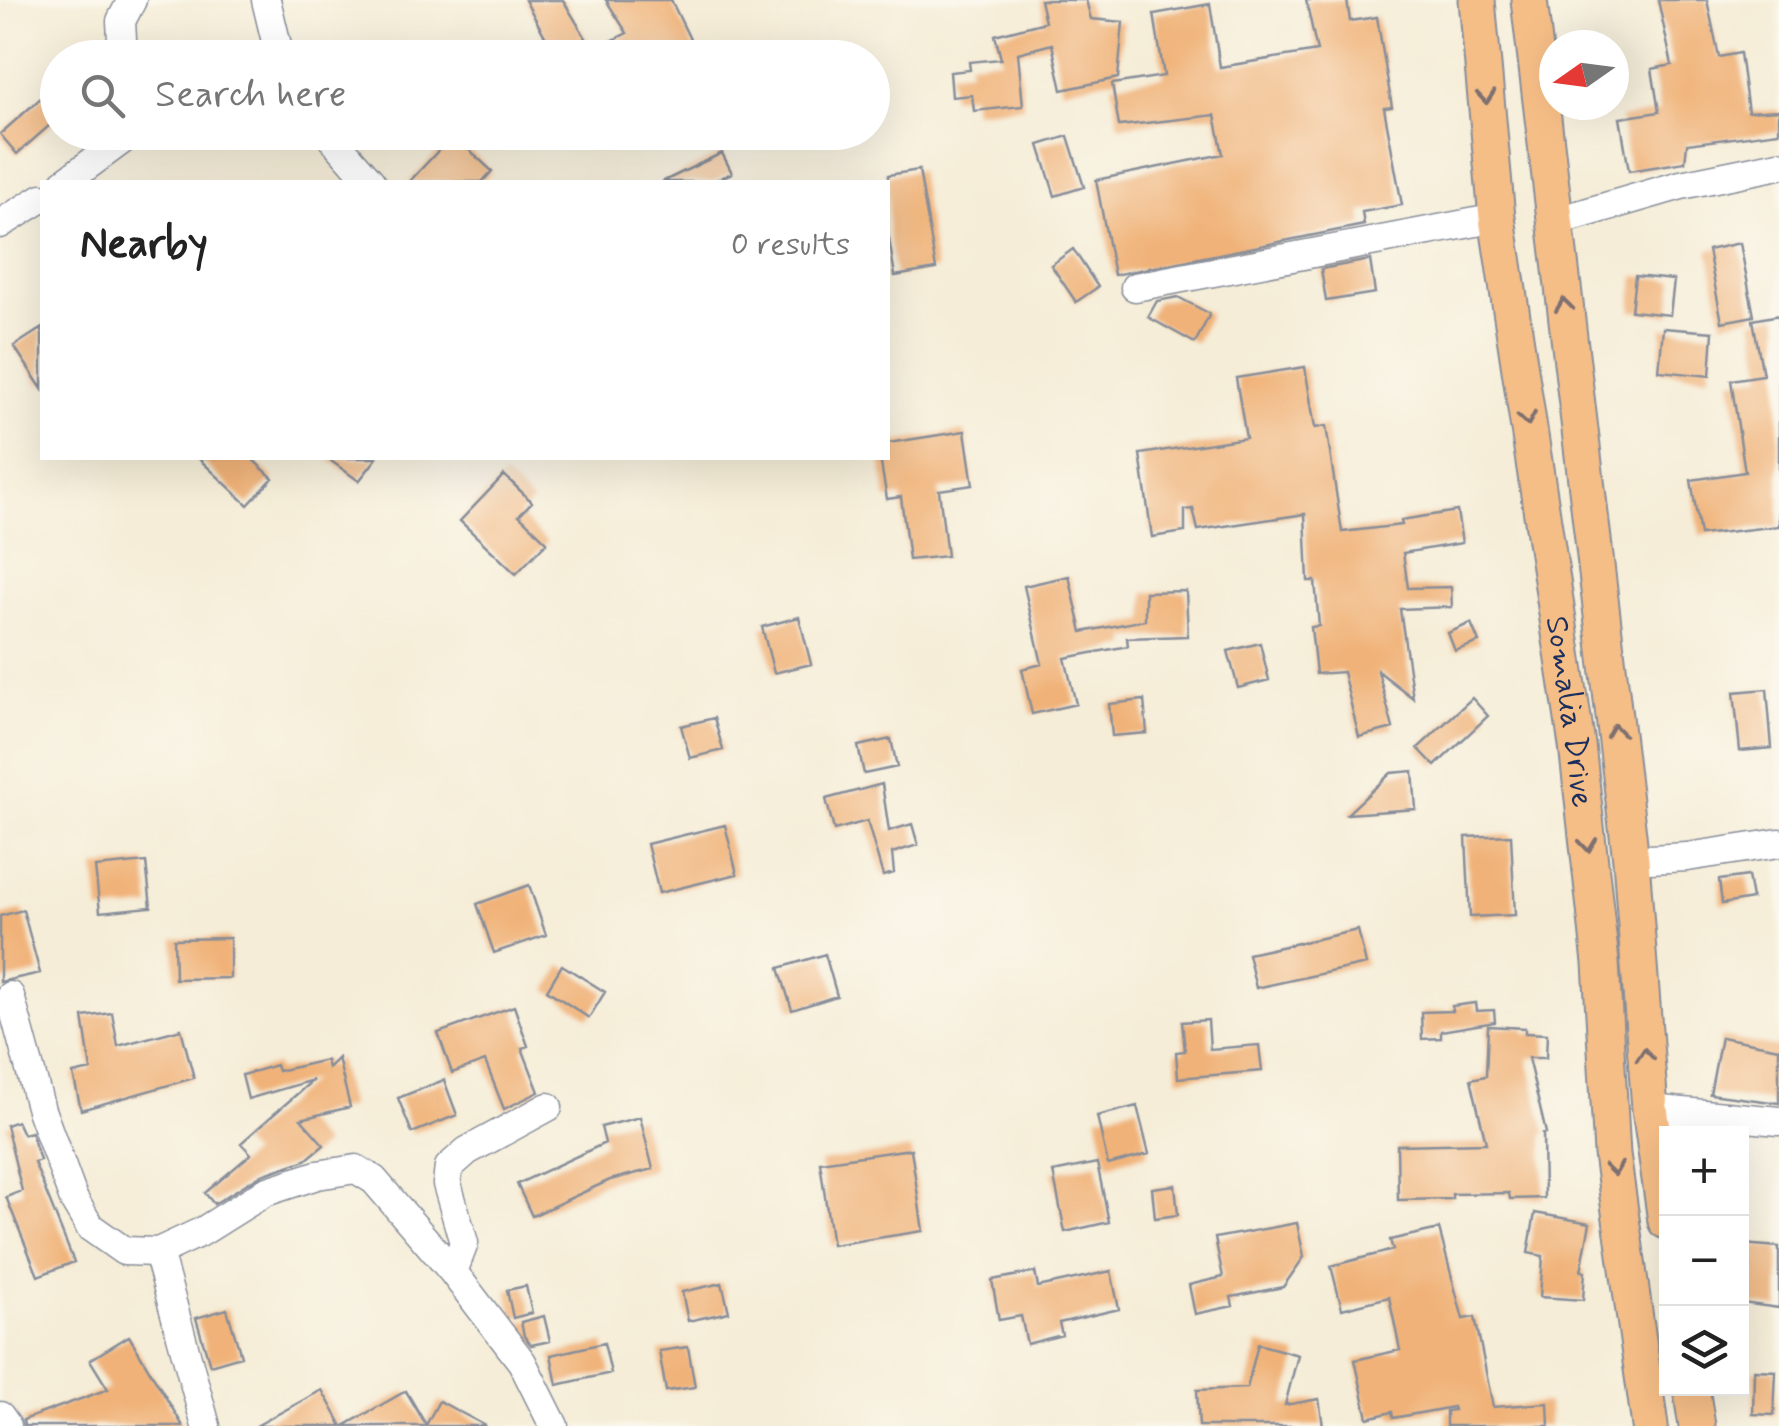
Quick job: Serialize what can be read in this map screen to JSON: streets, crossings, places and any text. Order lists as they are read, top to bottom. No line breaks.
{"streets":{"main road":["Somalia Drive"]},"north":"left","page":{"search":"Search here","heading":["Nearby","0 results"],"map_buttons":["+","−"]}}
